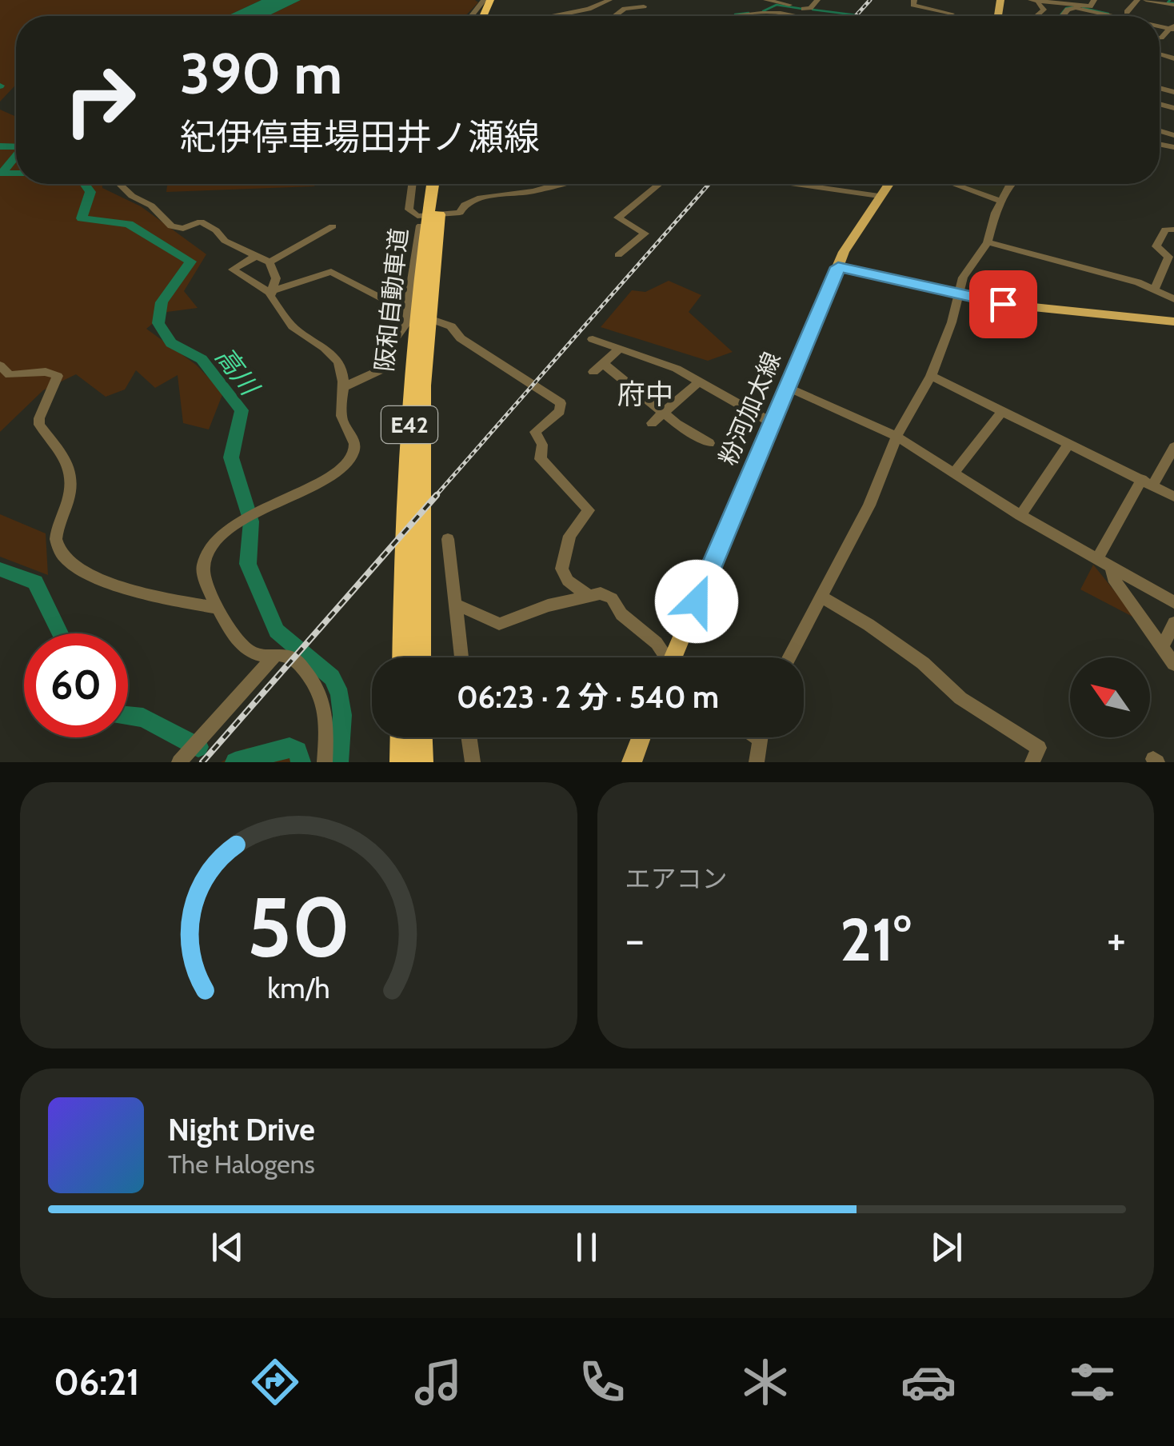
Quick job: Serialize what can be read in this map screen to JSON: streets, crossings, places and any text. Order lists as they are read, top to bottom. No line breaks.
{"streets":{"highway":["阪和自動車道","E42"],"main road":["粉河加太線"]},"districts":["府中"],"water":["高川"],"north":"top left","page":{"turn":["390 m","紀伊停車場田井ノ瀬線"],"limit":"60","trip":"06:23 · 2 分 · 540 m","tile":"エアコン","heat":["−","21°","+"],"song":["Night Drive","The Halogens"],"tabs":"06:21","gauge":["50","km/h"]}}
